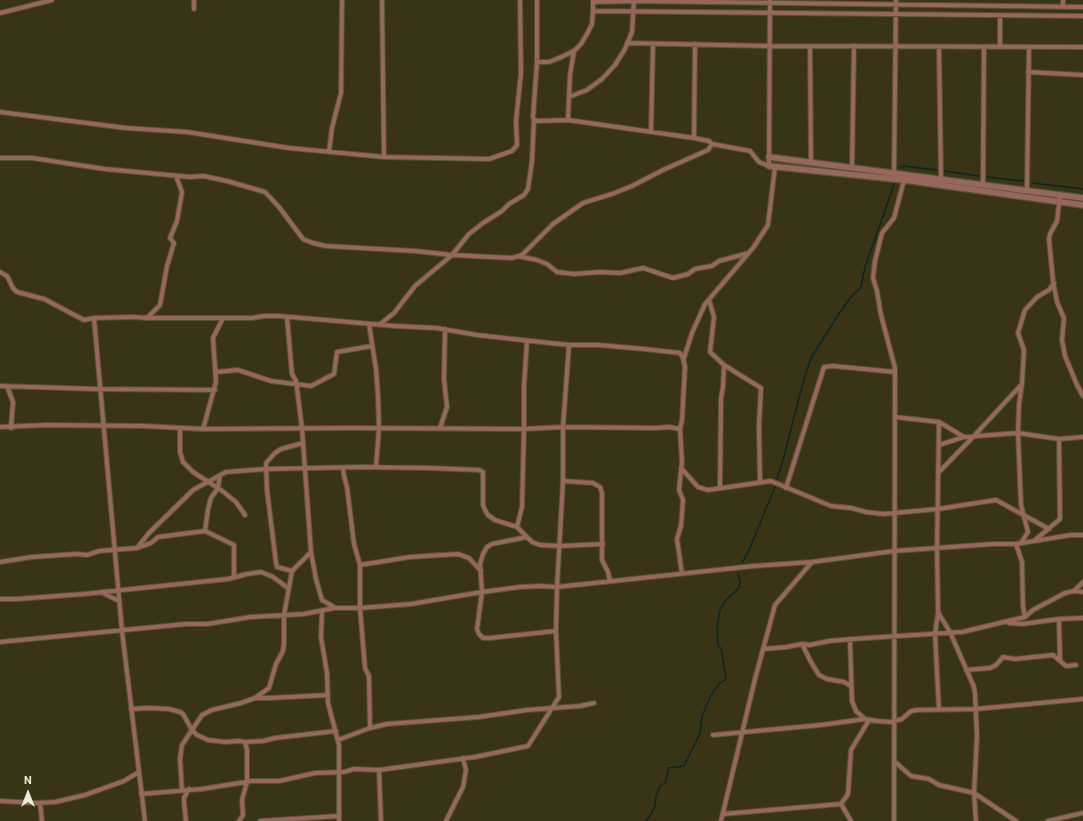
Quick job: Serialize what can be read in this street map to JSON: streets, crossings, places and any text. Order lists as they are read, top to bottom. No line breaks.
{"north":"top"}
